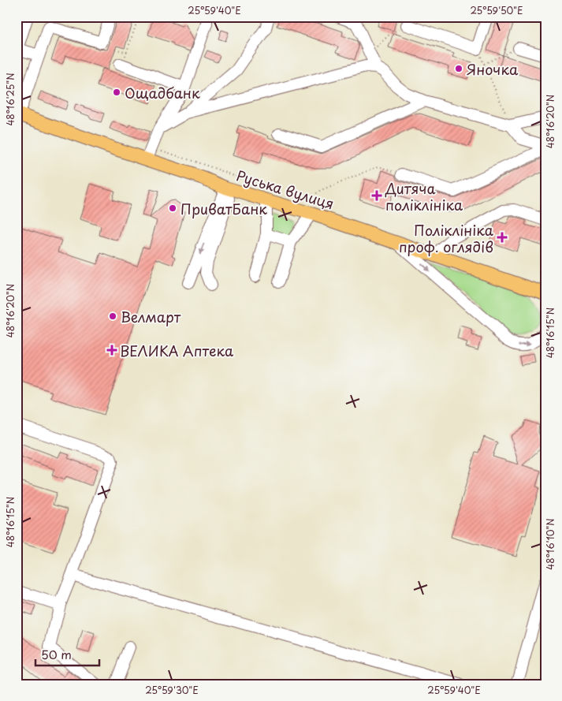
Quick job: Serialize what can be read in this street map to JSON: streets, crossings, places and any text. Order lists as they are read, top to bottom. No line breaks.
{"streets":{"main road":["Руська вулиця"]},"places":{"other":["Яночка","Ощадбанк","ПриватБанк","Велмарт"],"health":["Дитяча поліклініка","Поліклініка проф. оглядів","ВЕЛИКА Аптека"]},"scale_bar":"50 m","coordinates":["25°59'40\"E","25°59'50\"E","48°16'25\"N","48°16'20\"N","48°16'15\"N","48°16'10\"N","25°59'30\"E"]}
